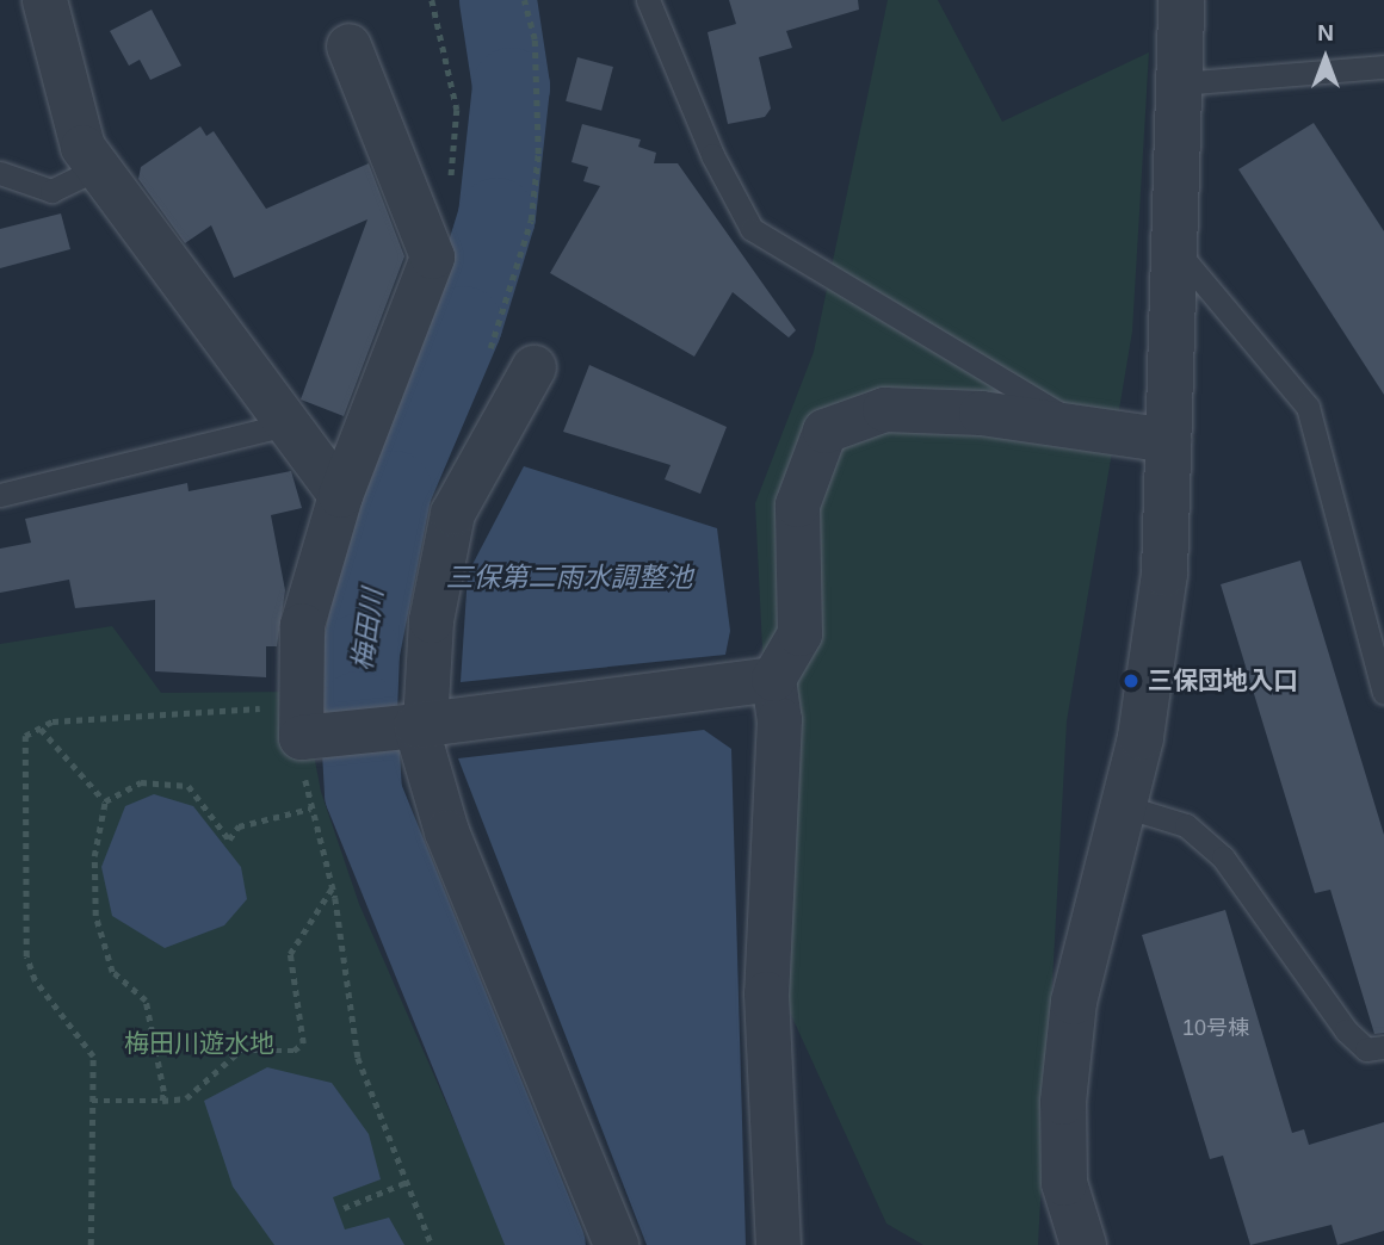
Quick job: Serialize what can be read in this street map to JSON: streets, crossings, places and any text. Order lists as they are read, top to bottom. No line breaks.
{"water":["三保第二雨水調整池","梅田川"],"parks":["梅田川遊水地"],"places":["三保団地入口"],"house_numbers":["10号棟"],"north":"top"}
